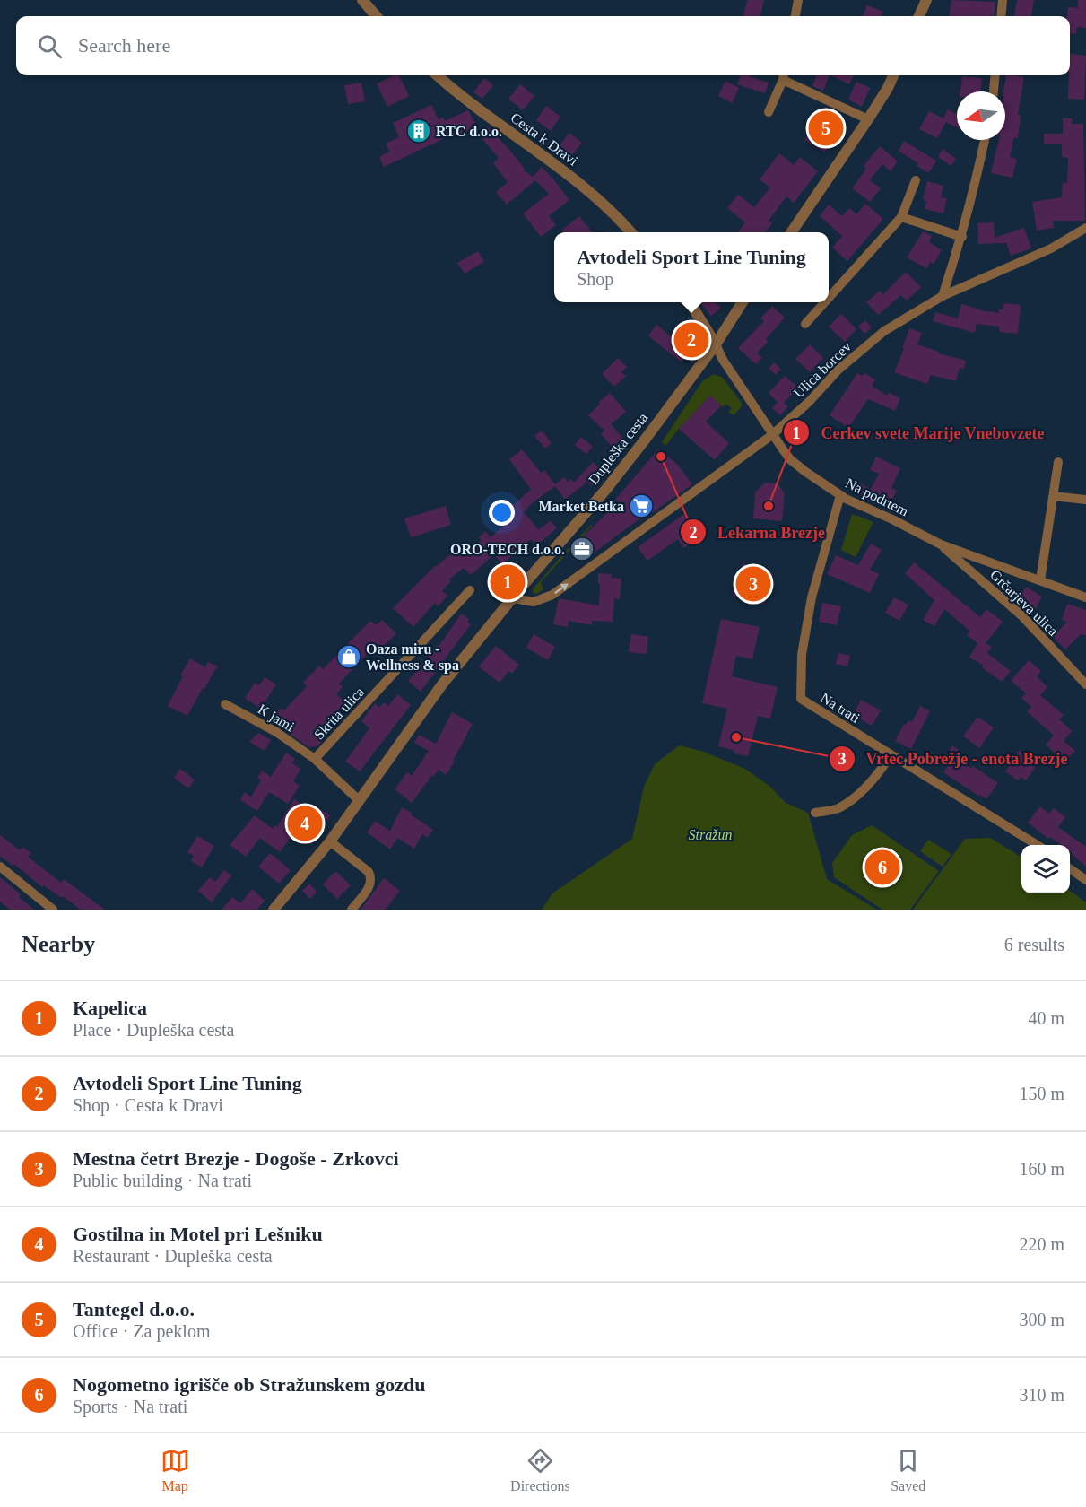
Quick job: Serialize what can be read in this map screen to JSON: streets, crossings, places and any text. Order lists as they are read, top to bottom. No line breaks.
{"streets":{"street":["Cesta k Dravi","Ulica borcev","Dupleška cesta","Na podrtem","Grčarjeva ulica","Na trati","Skrita ulica","K jami"]},"crossings":[["Ulica borcev","Dupleška cesta"],["Ulica borcev","Na podrtem"],["Dupleška cesta","Na podrtem"],["Dupleška cesta","K jami"],["Na podrtem","Grčarjeva ulica"],["Na podrtem","Na trati"],["Skrita ulica","K jami"]],"one_way":["Ulica borcev"],"parks":["Stražun"],"places":{"building":["RTC d.o.o."],"other":["Lekarna Brezje","Cerkev svete Marije Vnebovzete","Vrtec Pobrežje - enota Brezje"],"supermarket":["Market Betka"],"office":["ORO-TECH d.o.o."],"shop":["Oaza miru - Wellness & spa"]},"north":"left","page":{"search":"Search here","pins":["5","2","1","3","4","6"],"popup":["Avtodeli Sport Line Tuning","Shop"],"heading":["Nearby","6 results"],"list":[{"mark":"1","name":"Kapelica","note":"Place · Dupleška cesta","value":"40 m"},{"mark":"2","name":"Avtodeli Sport Line Tuning","note":"Shop · Cesta k Dravi","value":"150 m"},{"mark":"3","name":"Mestna četrt Brezje - Dogoše - Zrkovci","note":"Public building · Na trati","value":"160 m"},{"mark":"4","name":"Gostilna in Motel pri Lešniku","note":"Restaurant · Dupleška cesta","value":"220 m"},{"mark":"5","name":"Tantegel d.o.o.","note":"Office · Za peklom","value":"300 m"},{"mark":"6","name":"Nogometno igrišče ob Stražunskem gozdu","note":"Sports · Na trati","value":"310 m"}],"nav":["Map","Directions","Saved"]}}
